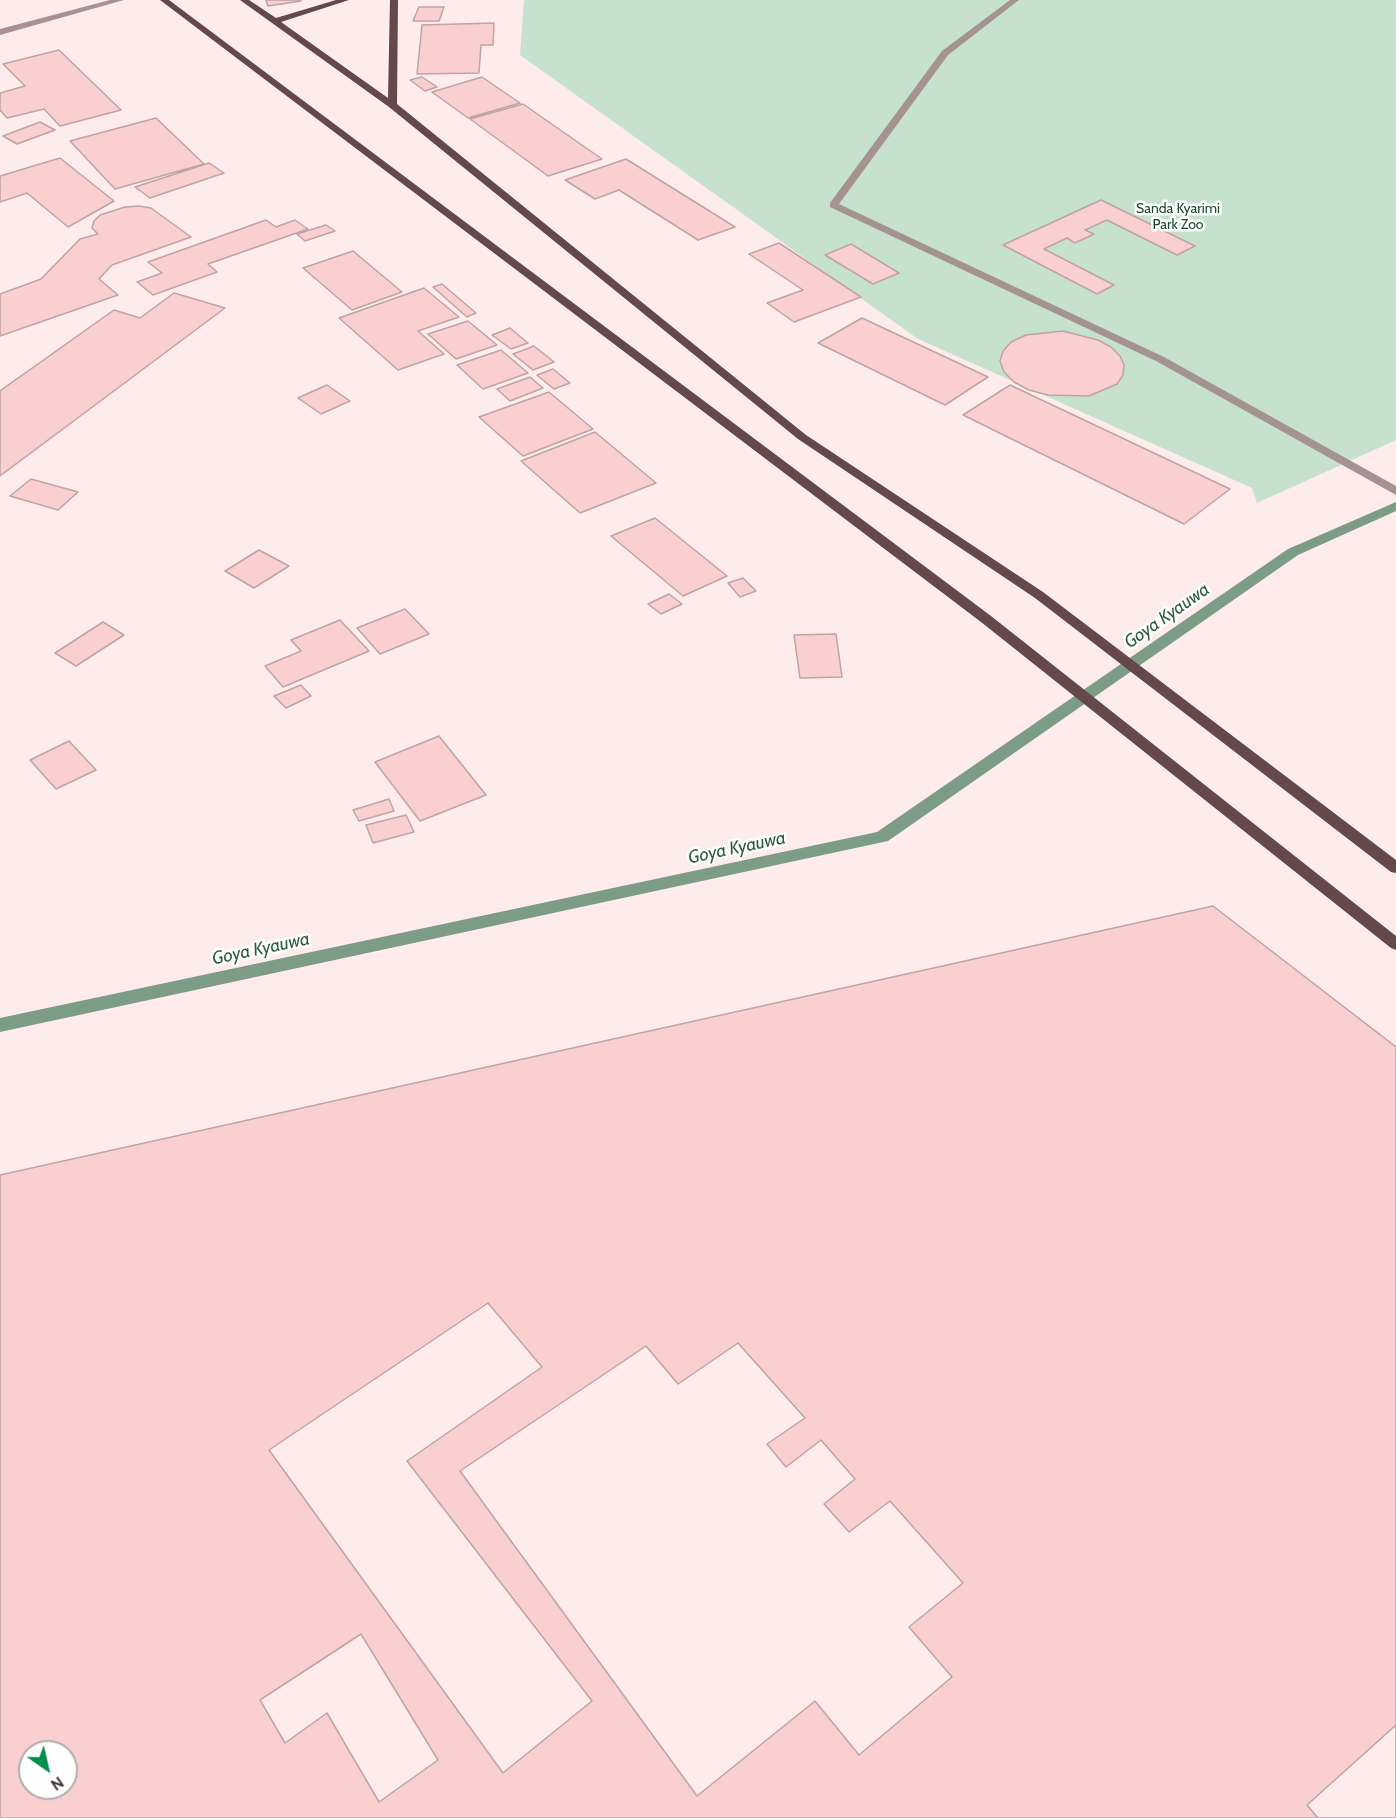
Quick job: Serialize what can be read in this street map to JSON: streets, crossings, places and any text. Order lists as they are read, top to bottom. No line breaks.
{"water":["Goya Kyauwa"],"parks":["Sanda Kyarimi Park Zoo"],"north":"bottom right"}
